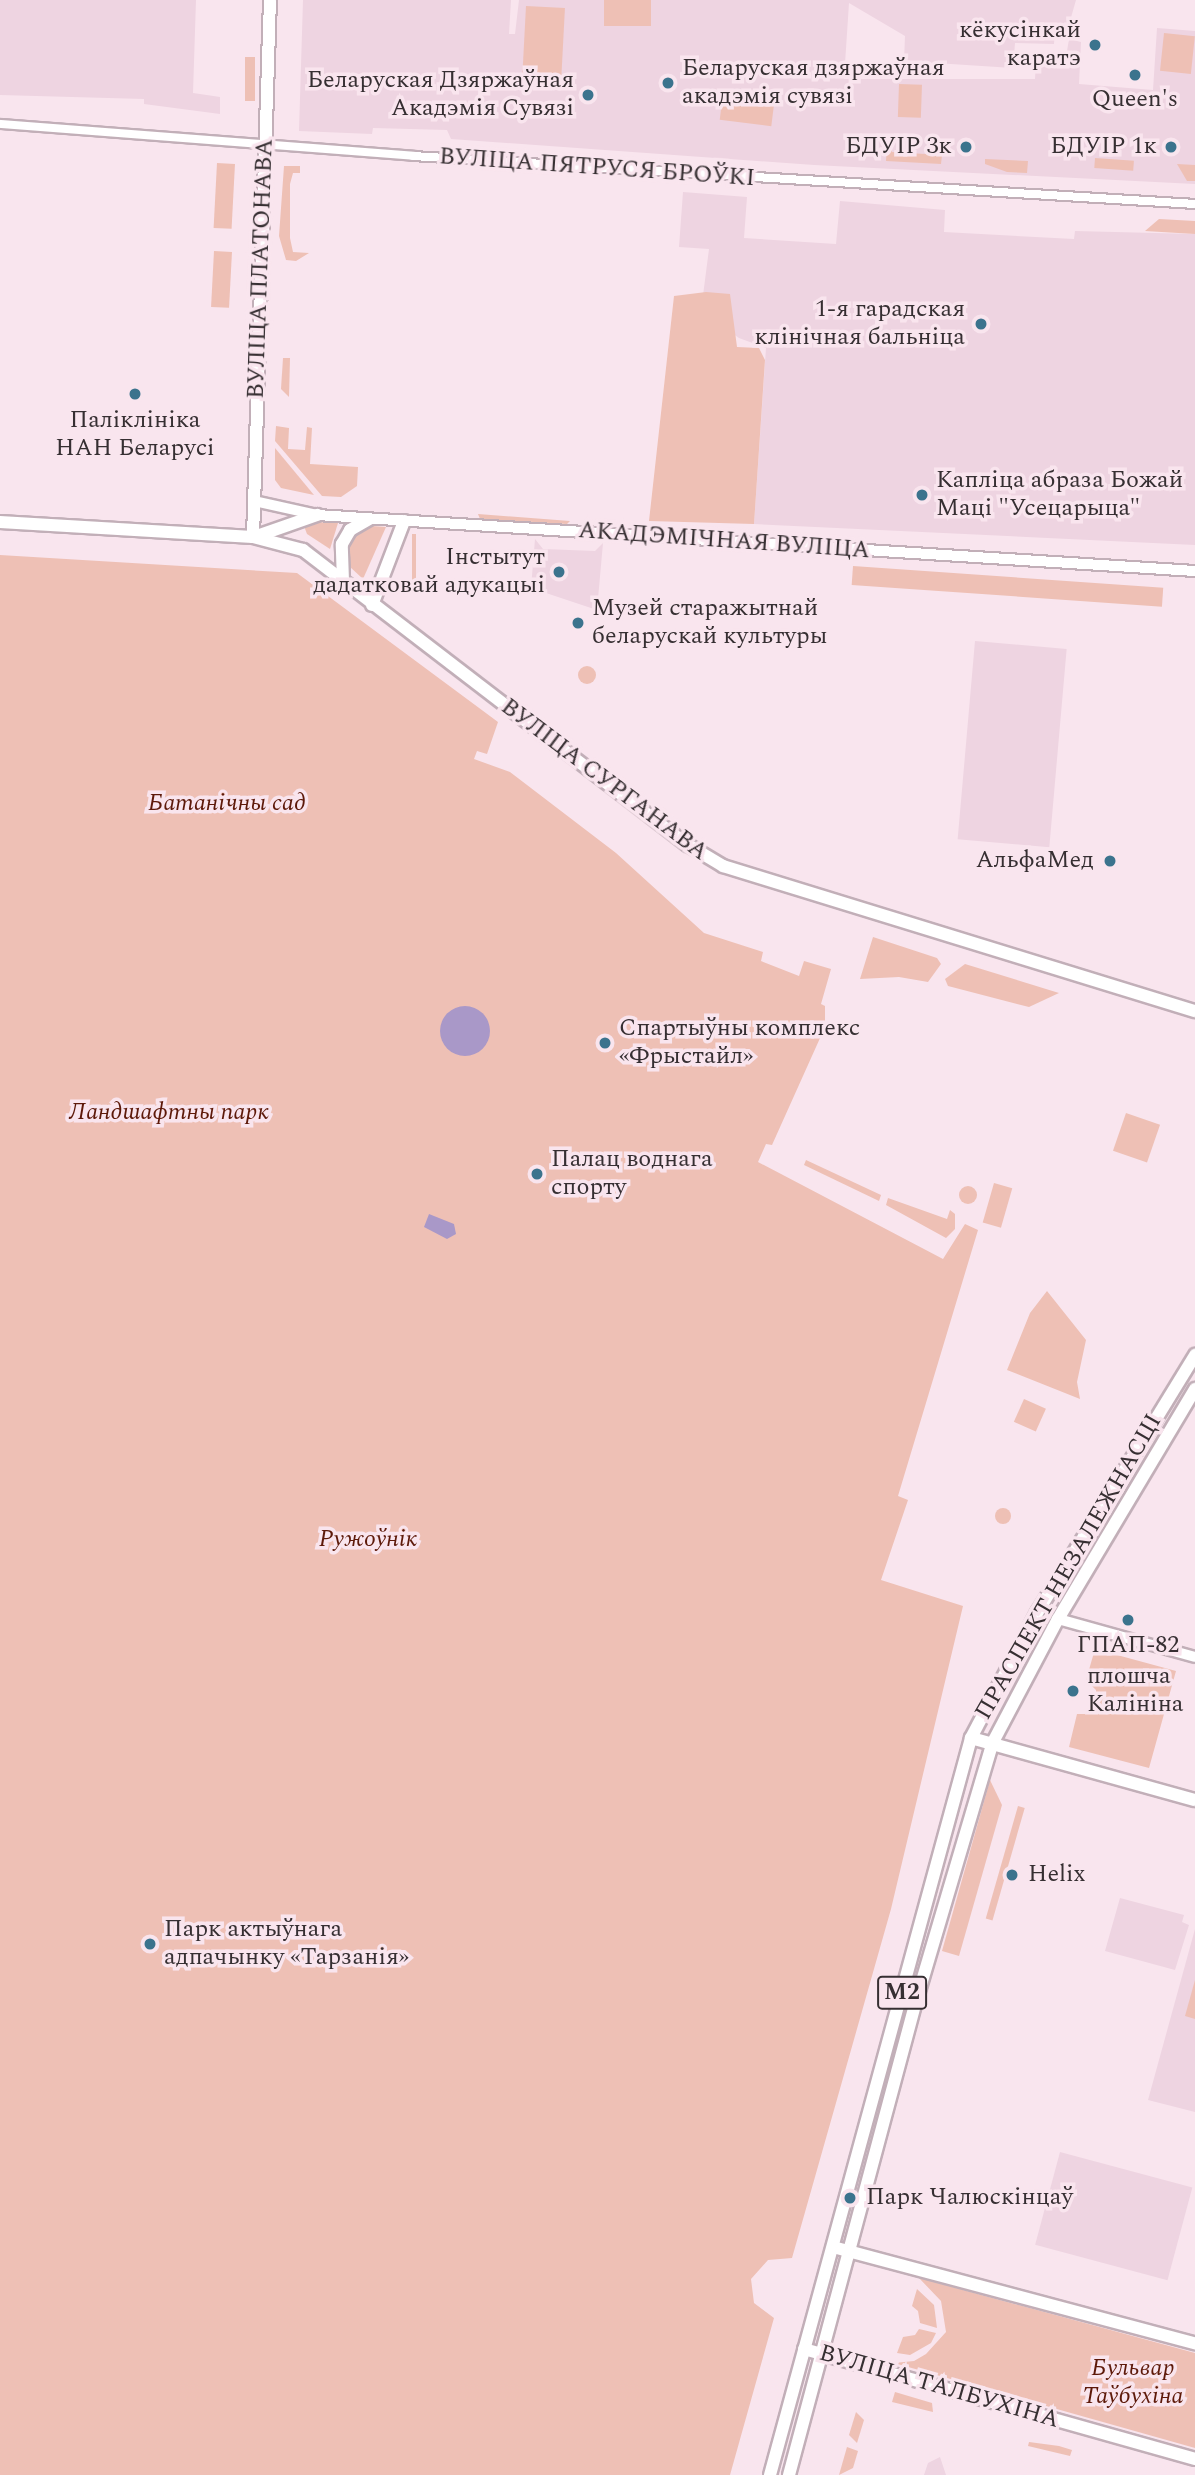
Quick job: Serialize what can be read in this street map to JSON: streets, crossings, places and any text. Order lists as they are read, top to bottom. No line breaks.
{"streets":{"main road":["ВУЛІЦА ПЛАТОНАВА","ВУЛІЦА СУРГАНАВА","ПРАСПЕКТ НЕЗАЛЕЖНАСЦІ","М2","ВУЛІЦА ТАЛБУХІНА"],"street":["ВУЛІЦА ПЯТРУСЯ БРОЎКІ","АКАДЭМІЧНАЯ ВУЛІЦА"]},"crossings":[["ВУЛІЦА ПЯТРУСЯ БРОЎКІ","ВУЛІЦА ПЛАТОНАВА"],["ВУЛІЦА ПЛАТОНАВА","АКАДЭМІЧНАЯ ВУЛІЦА"],["ВУЛІЦА ПЛАТОНАВА","ВУЛІЦА СУРГАНАВА"],["ПРАСПЕКТ НЕЗАЛЕЖНАСЦІ","ВУЛІЦА ТАЛБУХІНА"]],"parks":["Батанічны сад","Ландшафтны парк","Ружоўнік","Бульвар Таўбухіна"],"places":["кёкусінкай каратэ","Queen's","Беларуская дзяржаўная акадэмія сувязі","Беларуская Дзяржаўная Акадэмія Сувязі","БДУІР 3к","БДУІР 1к","1-я гарадская клінічная бальніца","Паліклініка НАН Беларусі","Капліца абраза Божай Маці \"Усецарыца\"","Інстытут дадатковай адукацыі","Музей старажытнай беларускай культуры","АльфаМед","Спартыўны комплекс «Фрыстайл»","Палац воднага спорту","ГПАП-82","плошча Калініна","Helix","Парк актыўнага адпачынку «Тарзанія»","Парк Чалюскінцаў"]}
